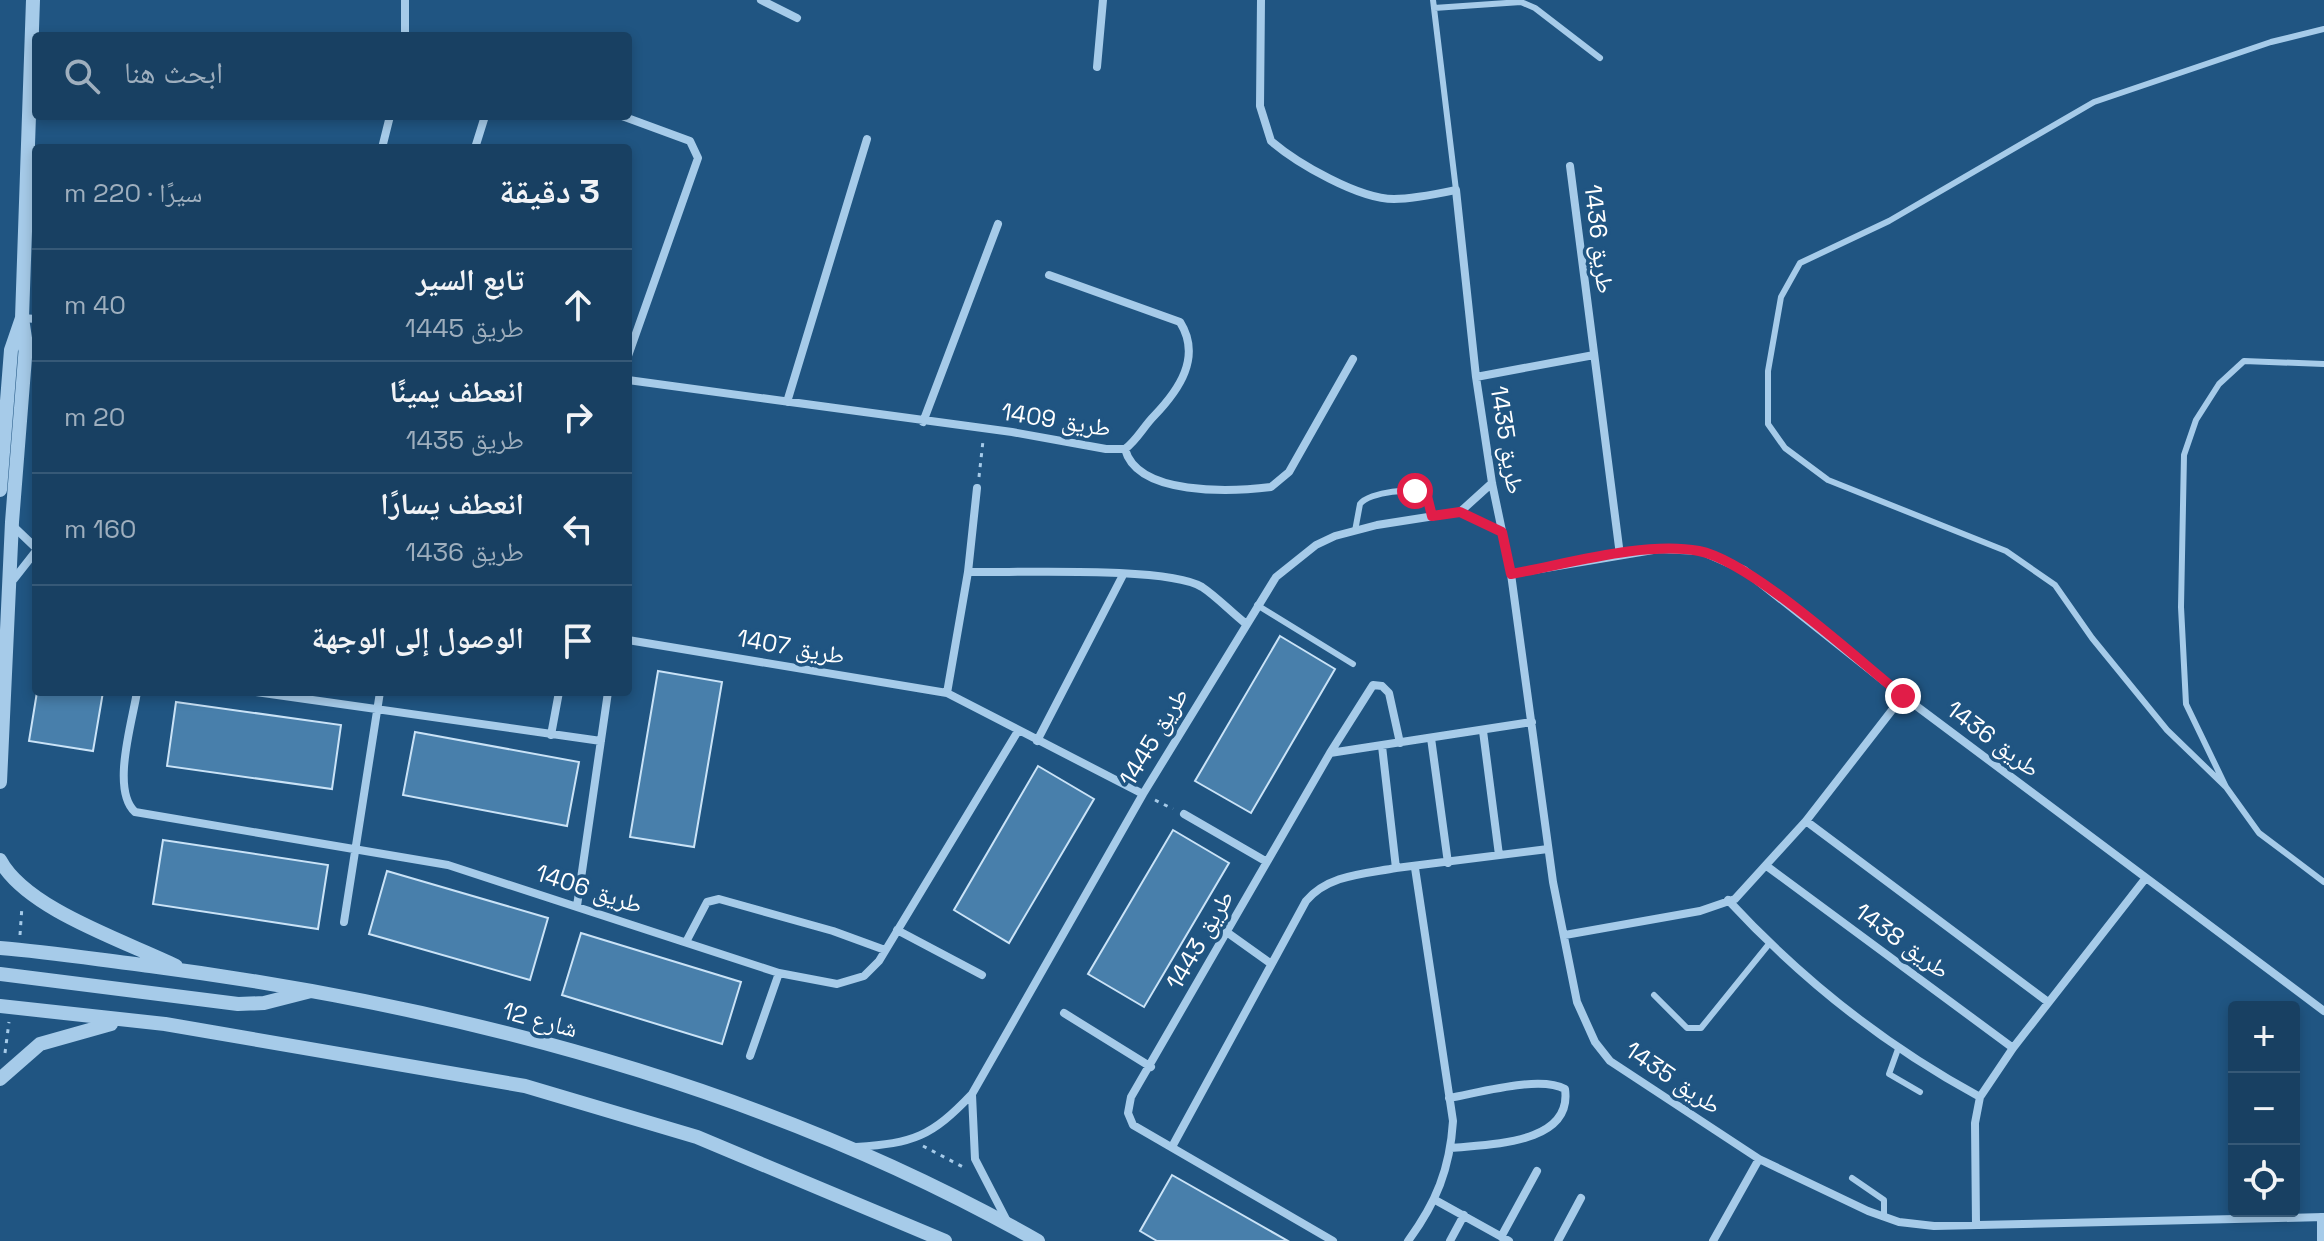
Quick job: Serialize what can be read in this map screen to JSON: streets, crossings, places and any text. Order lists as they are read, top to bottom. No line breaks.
{"streets":{"street":["طريق 1436","طريق 1409","طريق 1435","طريق 1407","طريق 1445","طريق 1406","طريق 1443","طريق 1438","شارع 12"]},"crossings":[["طريق 1436","طريق 1435"],["طريق 1407","طريق 1445"],["طريق 1407","طريق 1406"],["طريق 1445","شارع 12"]],"page":{"search":"ابحث هنا","heading":["3 دقيقة","سيرًا · 220 m"],"list":[["تابع السير","طريق 1445","40 m"],["انعطف يمينًا","طريق 1435","20 m"],["انعطف يسارًا","طريق 1436","160 m"],"الوصول إلى الوجهة"],"map_buttons":["+","−"]}}
